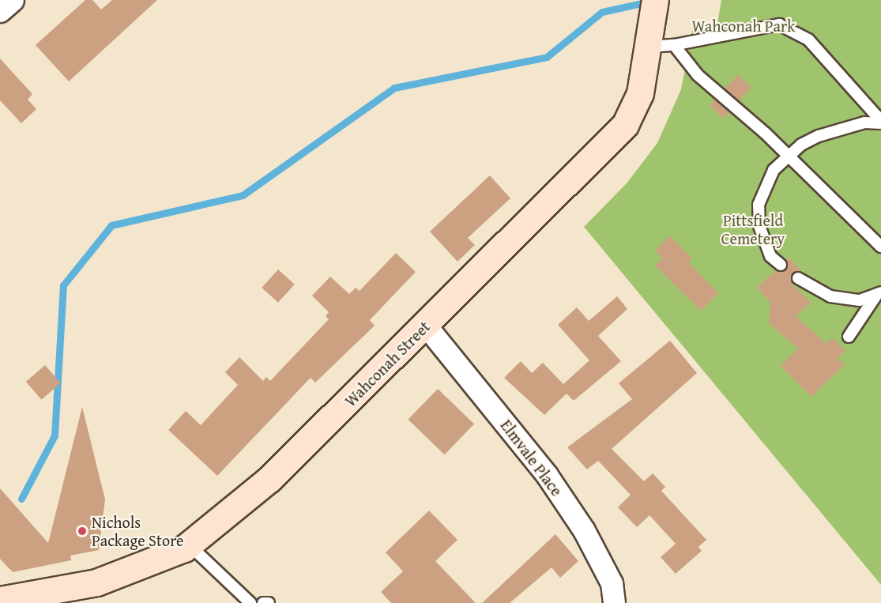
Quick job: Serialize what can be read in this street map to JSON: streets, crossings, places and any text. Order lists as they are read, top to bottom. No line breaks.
{"streets":{"street":["Wahconah Street","Elmvale Place"]},"crossings":[["Wahconah Street","Elmvale Place"]],"parks":["Wahconah Park","Pittsfield Cemetery"],"places":["Nichols Package Store"]}
